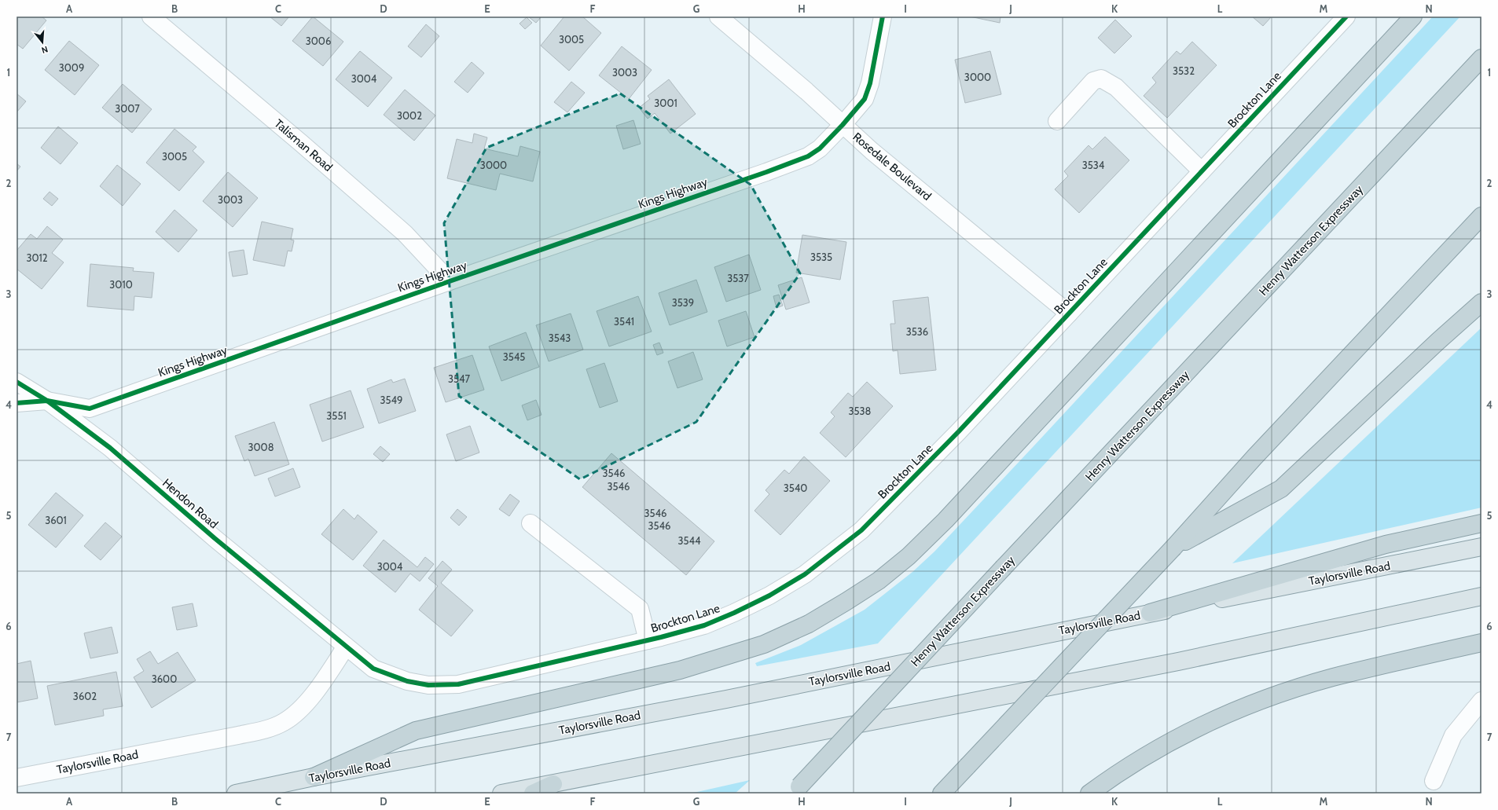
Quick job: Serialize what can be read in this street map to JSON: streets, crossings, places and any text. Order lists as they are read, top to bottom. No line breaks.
{"streets":{"highway":["Henry Watterson Expressway"],"main road":["Taylorsville Road"],"street":["Brockton Lane","Talisman Road","Rosedale Boulevard","Kings Highway","Hendon Road"]},"crossings":[["Brockton Lane","Rosedale Boulevard"],["Brockton Lane","Hendon Road"],["Brockton Lane","Taylorsville Road"],["Talisman Road","Kings Highway"],["Rosedale Boulevard","Kings Highway"],["Kings Highway","Hendon Road"],["Hendon Road","Taylorsville Road"]],"house_numbers":["3005","3006","3009","3532","3003","3000","3004","3001","3007","3002","3005","3000","3534","3003","3535","3012","3537","3010","3539","3541","3536","3543","3545","3547","3549","3538","3551","3008","3546","3546","3540","3546","3601","3546","3544","3004","3600","3602"],"north":"bottom","grid":{"columns":["A","B","C","D","E","F","G","H","I","J","K","L","M","N"],"rows":["1","2","3","4","5","6","7"]}}
